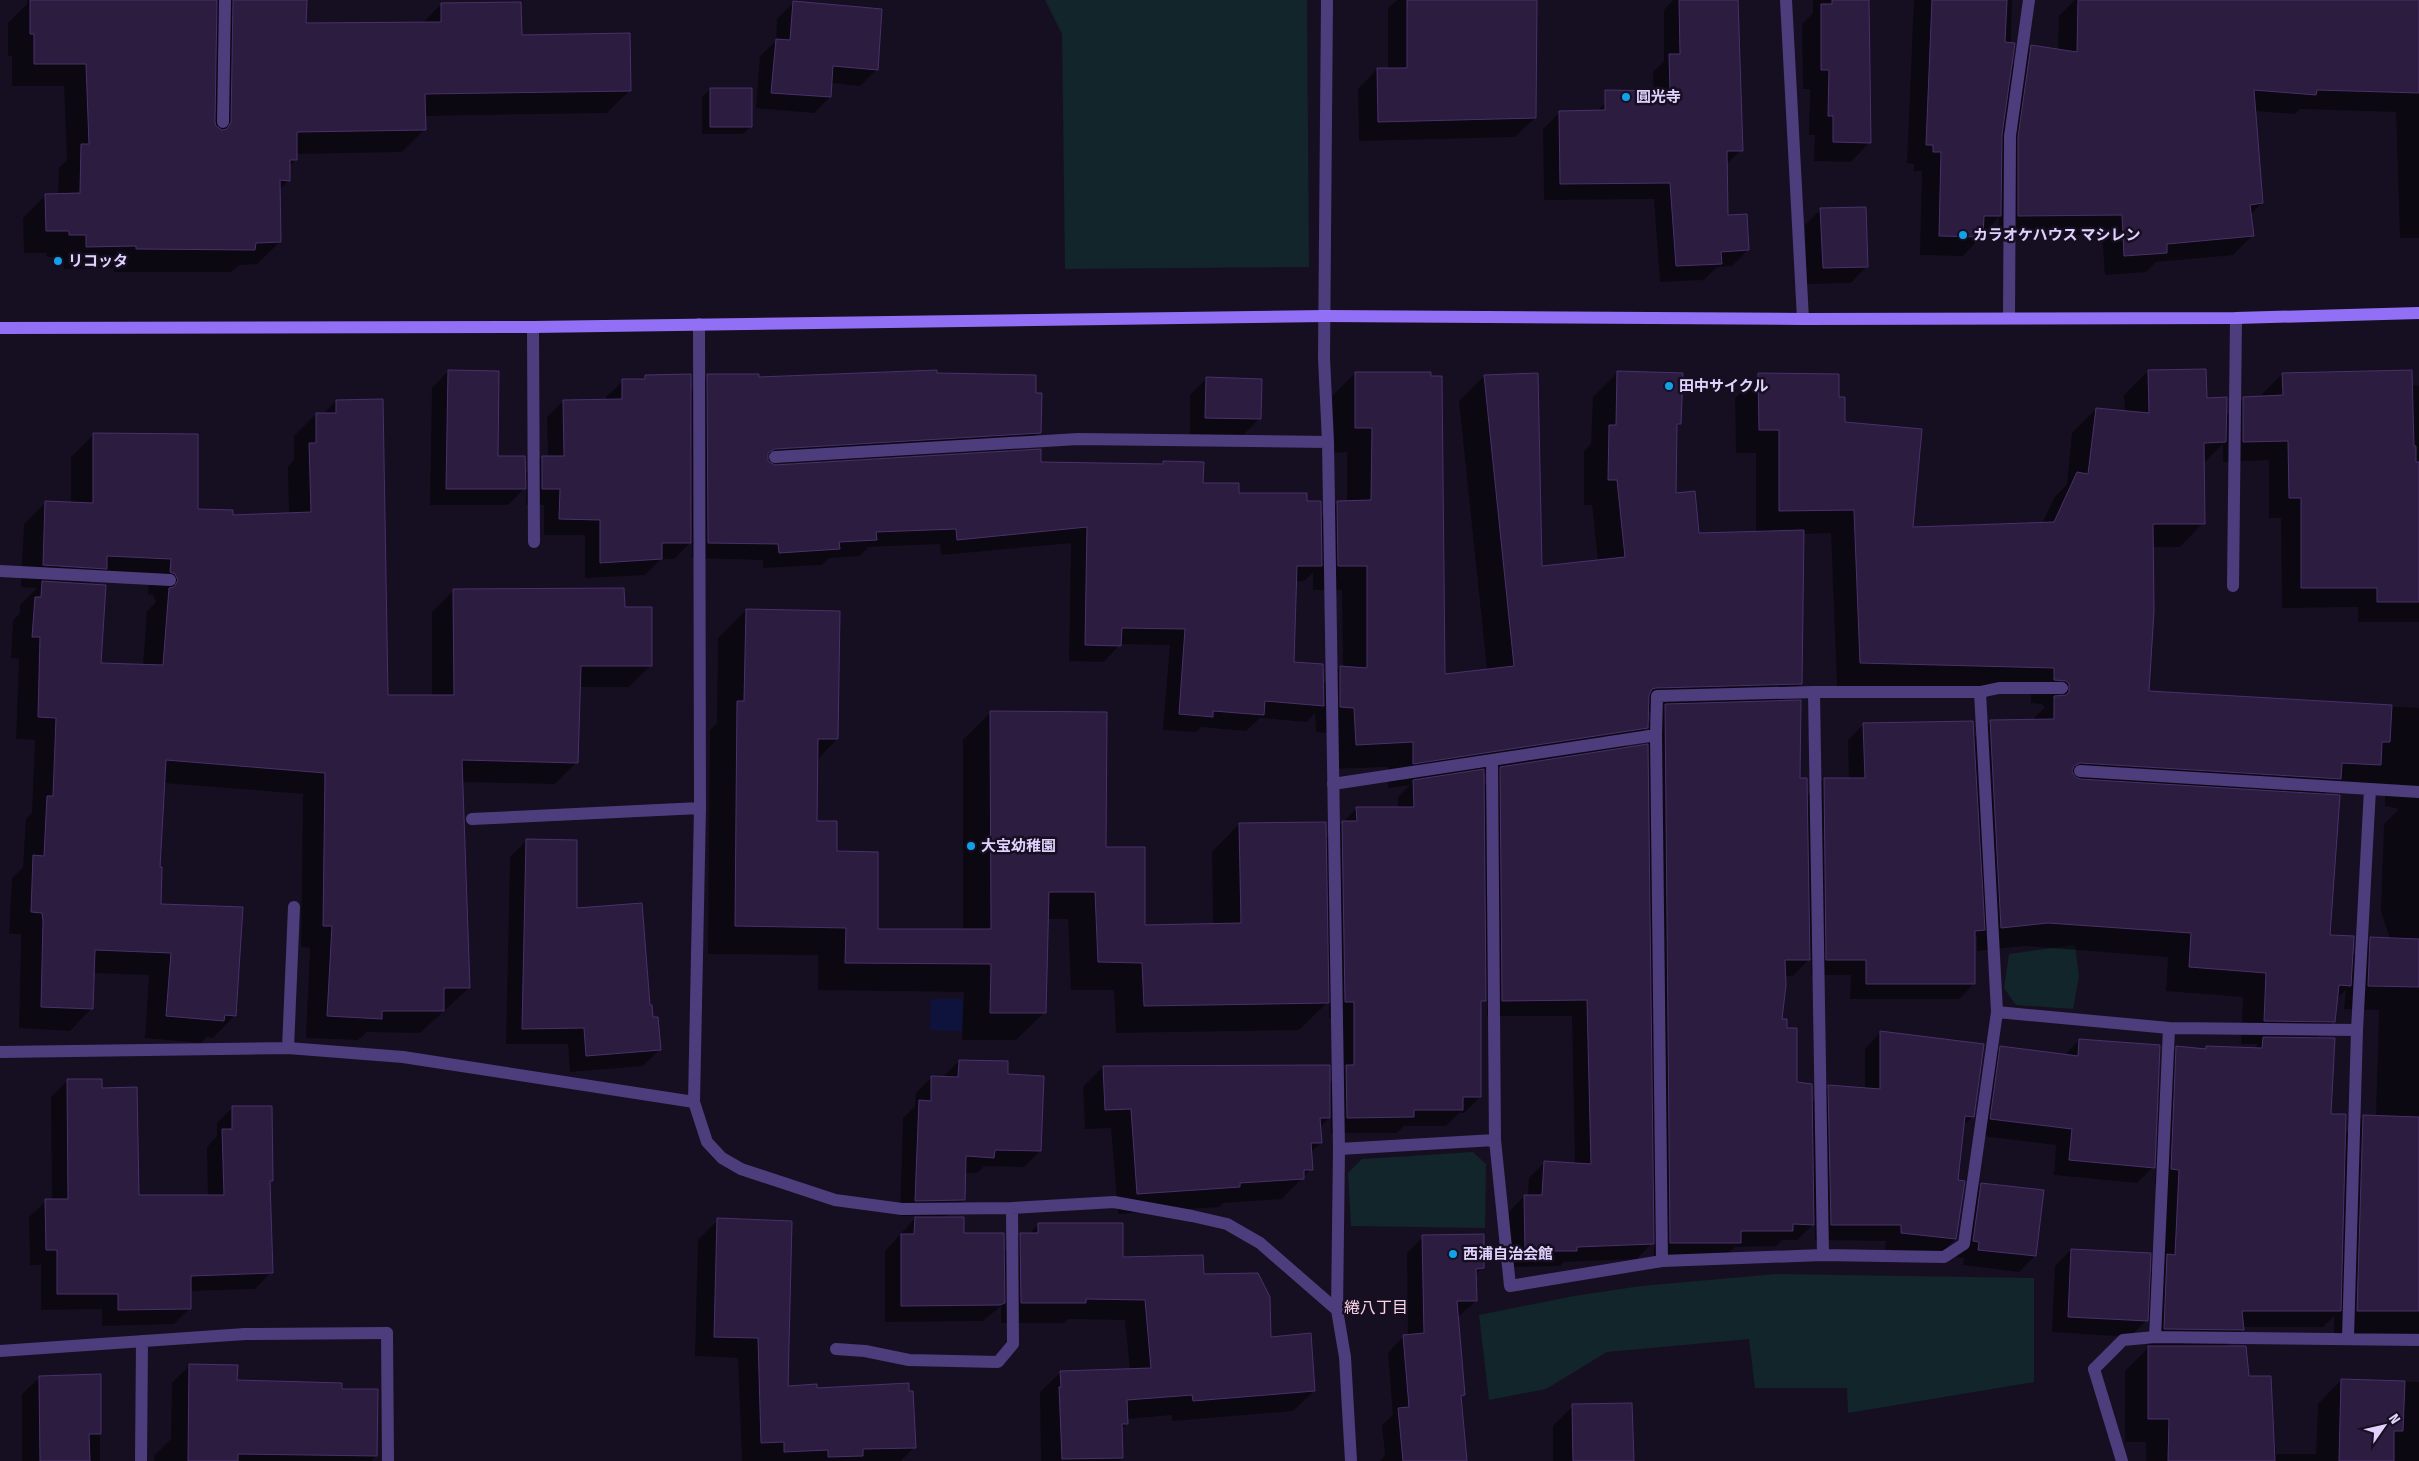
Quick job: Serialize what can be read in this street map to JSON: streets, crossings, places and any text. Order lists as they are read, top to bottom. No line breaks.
{"districts":["綣八丁目"],"places":["圓光寺","カラオケハウス マシレン","リコッタ","田中サイクル","大宝幼稚園","西浦自治会館"],"north":"top right"}
